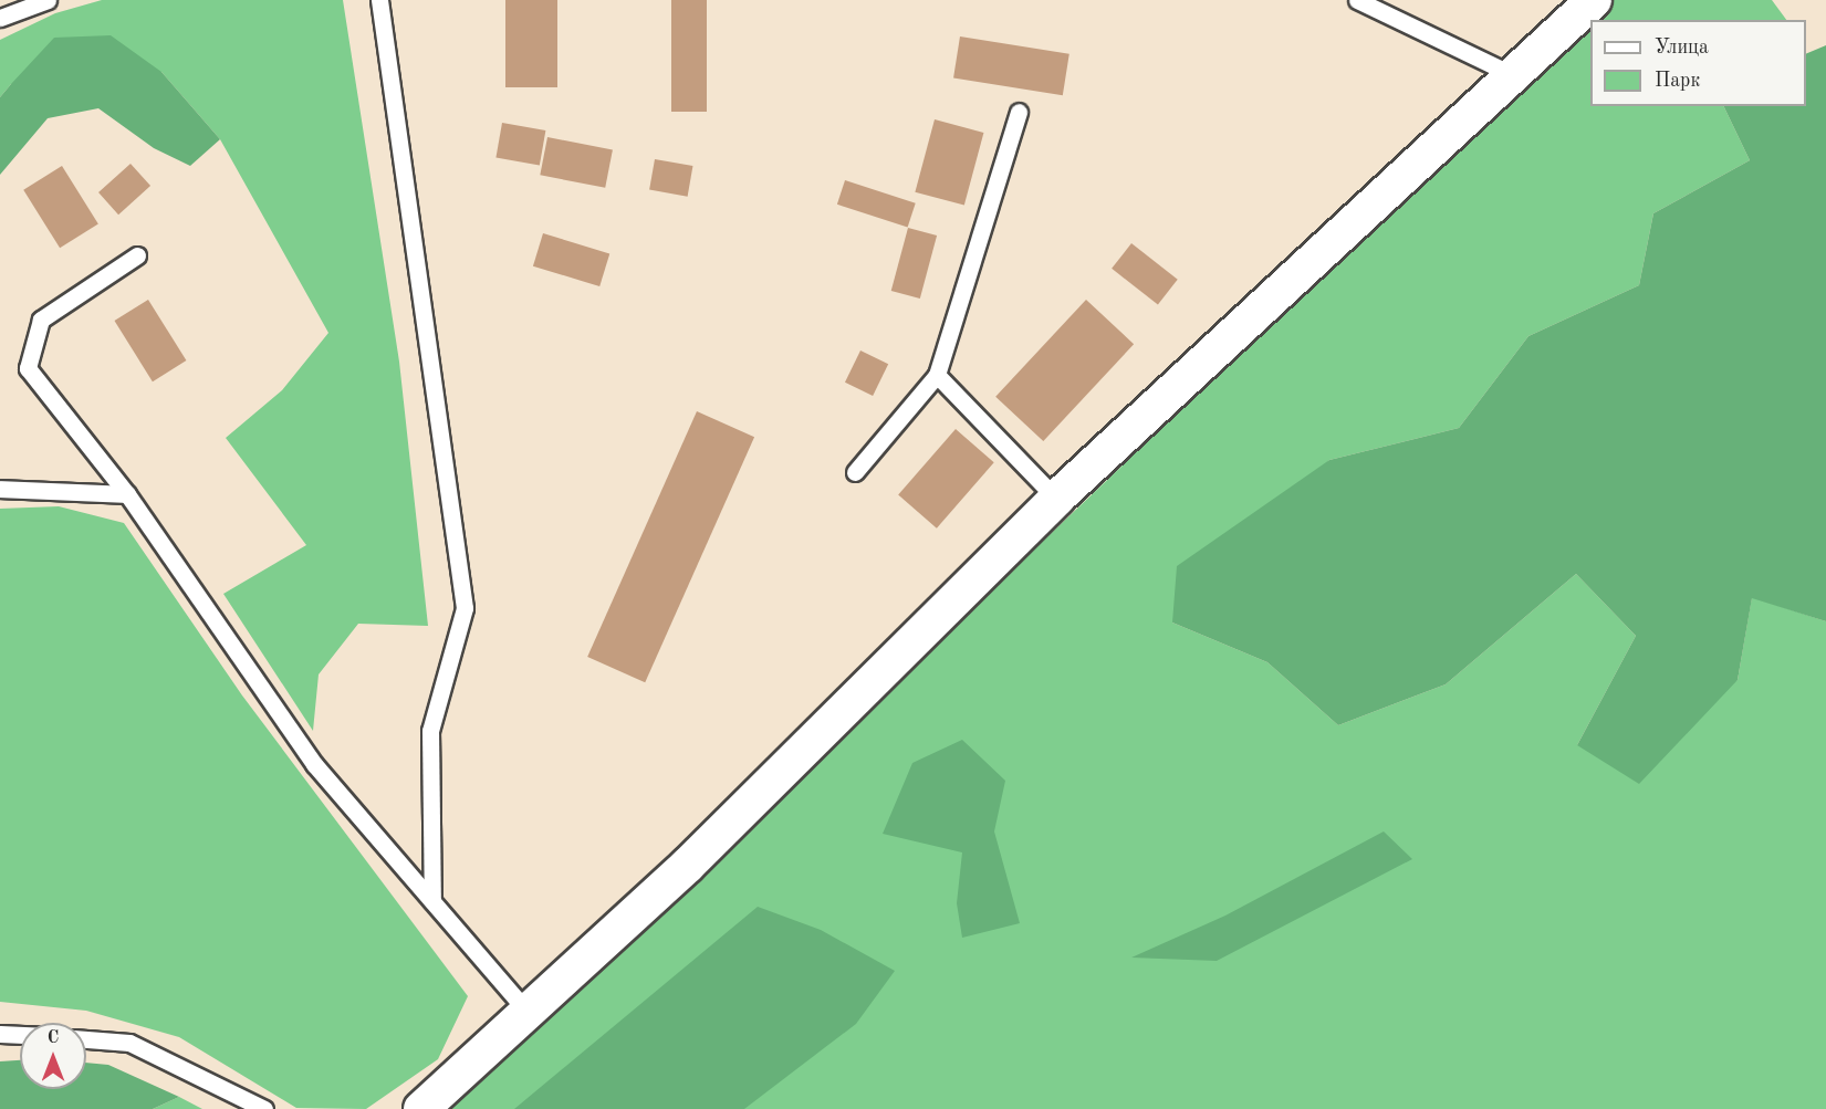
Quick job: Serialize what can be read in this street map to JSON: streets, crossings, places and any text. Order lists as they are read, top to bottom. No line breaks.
{"legend":["Улица","Парк"],"north":"top"}
